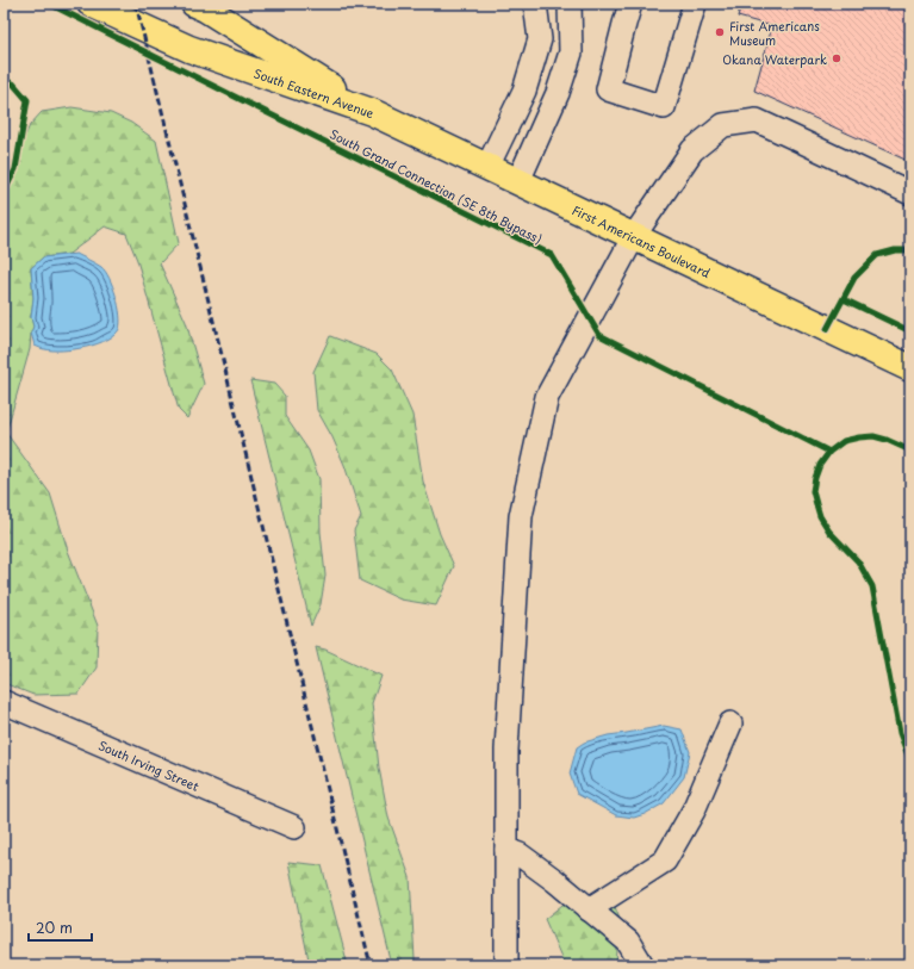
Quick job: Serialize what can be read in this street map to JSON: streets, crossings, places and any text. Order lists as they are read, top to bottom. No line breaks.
{"streets":{"main road":["South Eastern Avenue","First Americans Boulevard"],"street":["South Irving Street"],"cycle path":["South Grand Connection (SE 8th Bypass)"]},"crossings":[["South Eastern Avenue","First Americans Boulevard"]],"places":["First Americans Museum","Okana Waterpark"],"scale_bar":"20 m"}
